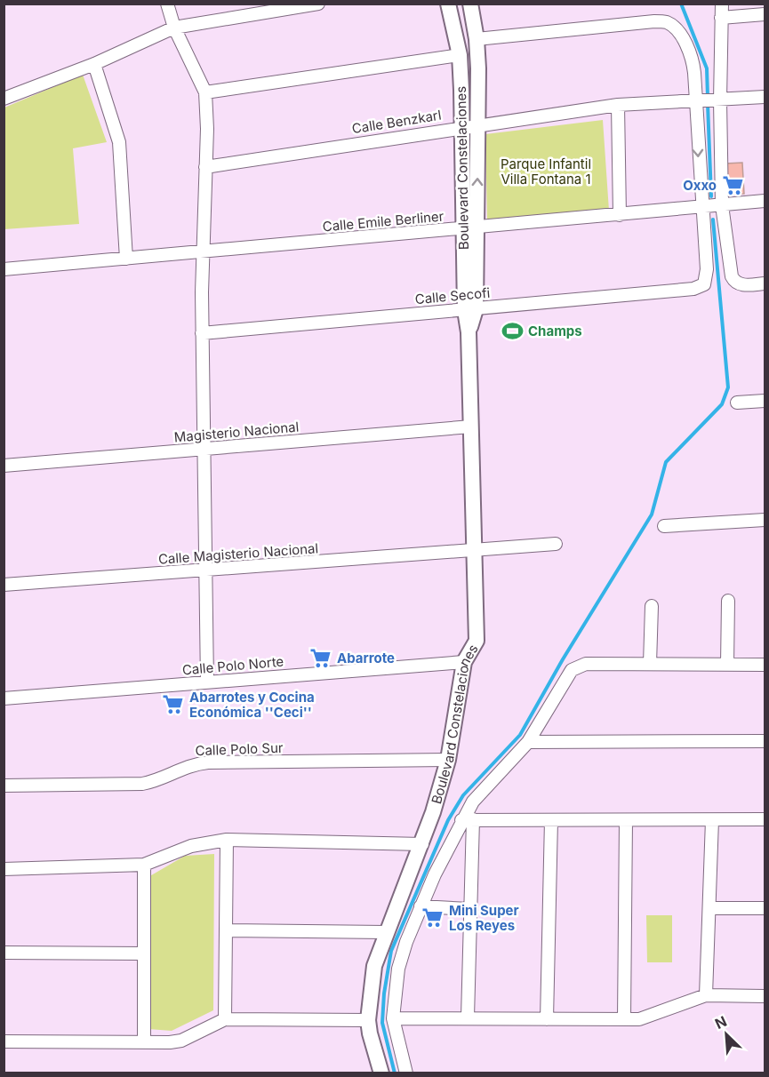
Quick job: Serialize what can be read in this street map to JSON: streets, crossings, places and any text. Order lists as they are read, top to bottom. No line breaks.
{"streets":{"street":["Calle Benzkarl","Boulevard Constelaciones","Calle Emile Berliner","Calle Secofi","Magisterio Nacional","Calle Magisterio Nacional","Calle Polo Norte","Calle Polo Sur"]},"crossings":[["Calle Benzkarl","Boulevard Constelaciones"],["Boulevard Constelaciones","Calle Emile Berliner"],["Boulevard Constelaciones","Calle Secofi"],["Boulevard Constelaciones","Magisterio Nacional"],["Boulevard Constelaciones","Calle Magisterio Nacional"],["Boulevard Constelaciones","Calle Polo Norte"],["Boulevard Constelaciones","Calle Polo Sur"],["Calle Emile Berliner","Calle Secofi"]],"parks":["Parque Infantil Villa Fontana 1"],"places":{"supermarket":["Oxxo","Abarrote","Abarrotes y Cocina Económica ''Ceci''","Mini Super Los Reyes"],"sports":["Champs"]},"north":"top left"}
